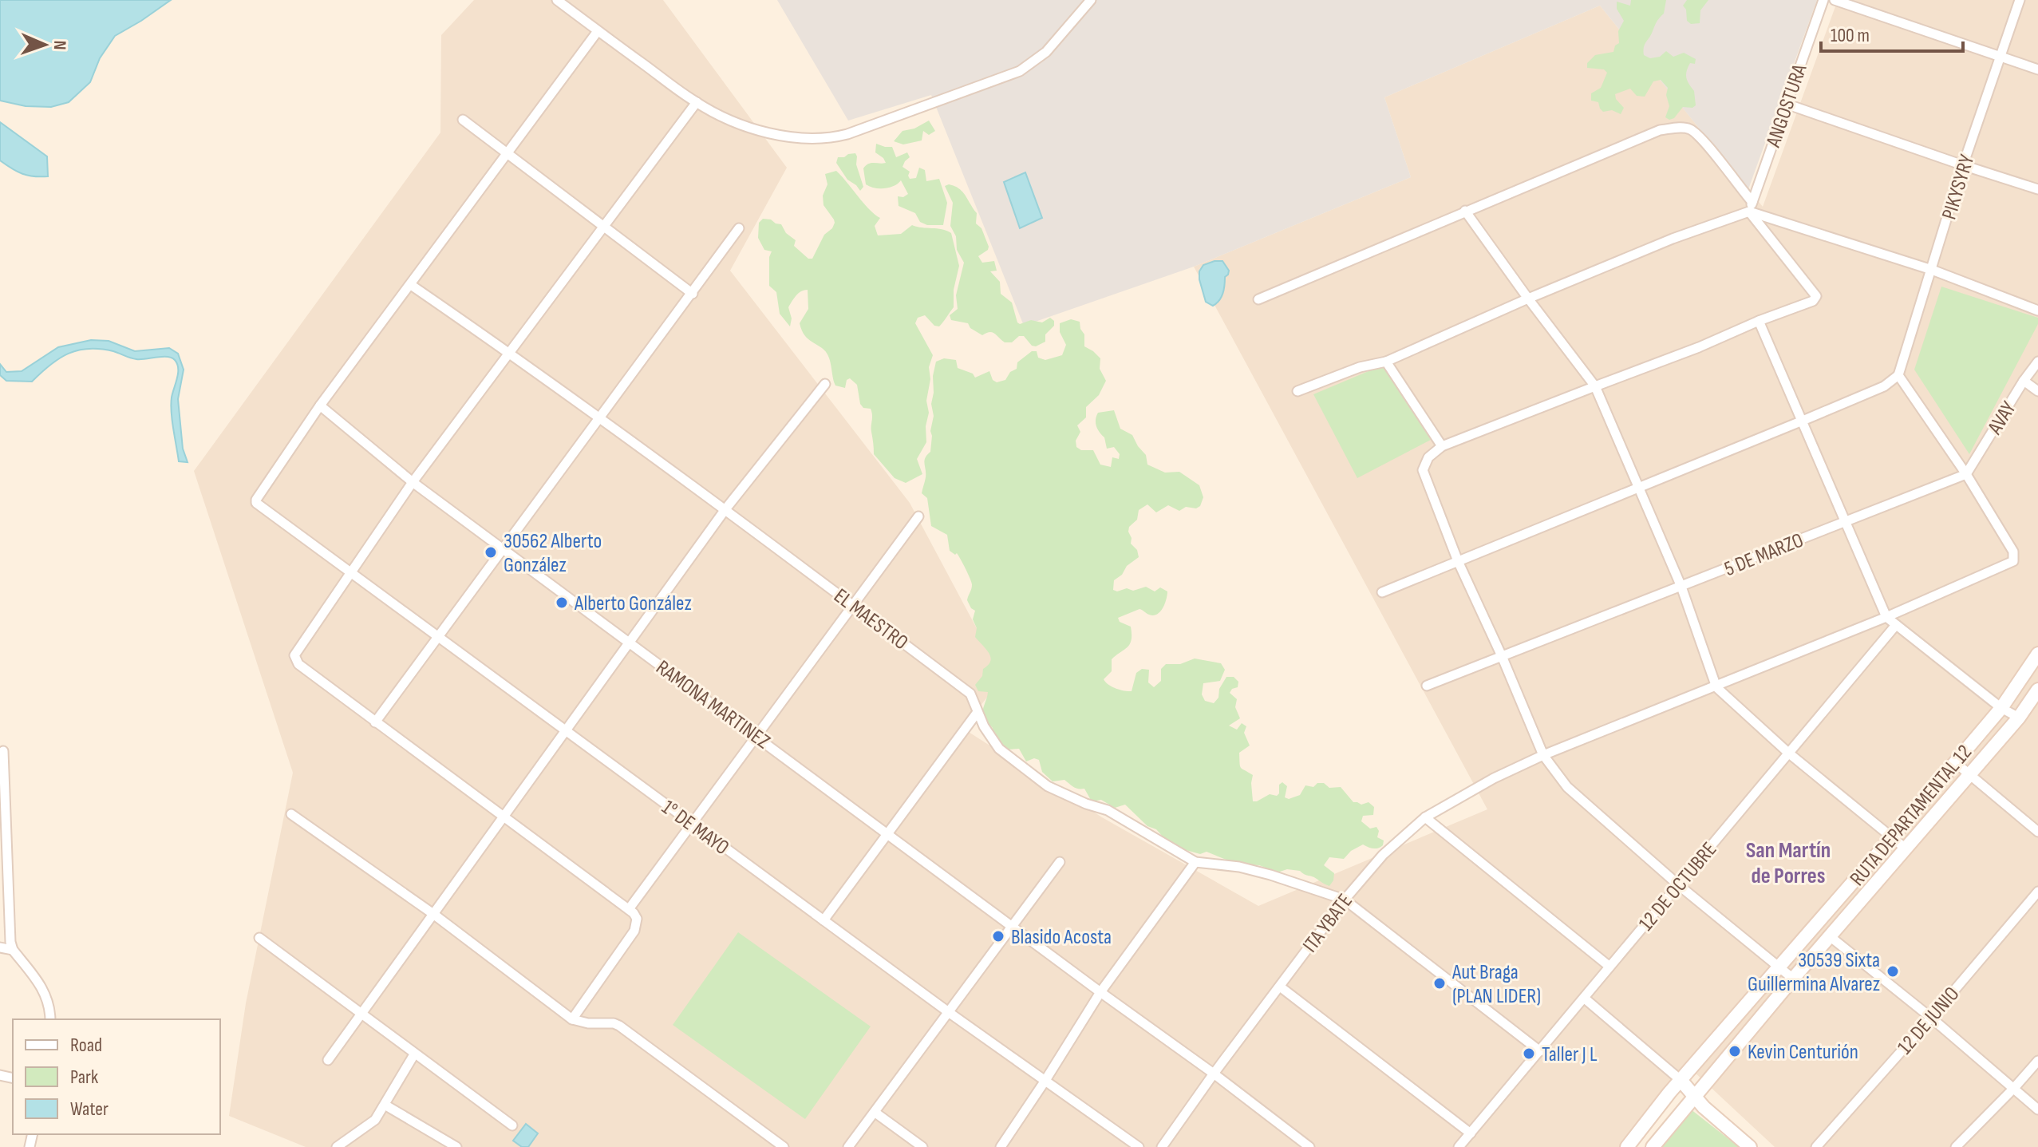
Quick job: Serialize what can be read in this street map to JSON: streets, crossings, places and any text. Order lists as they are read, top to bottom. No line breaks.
{"streets":{"main road":["RUTA DEPARTAMENTAL 12"],"street":["ANGOSTURA","PIKYSYRY","AVAY","5 DE MARZO","EL MAESTRO","RAMONA MARTINEZ","1° DE MAYO","12 DE OCTUBRE","ITA YBATE","12 DE JUNIO"]},"crossings":[["AVAY","5 DE MARZO"],["AVAY","ITA YBATE"],["5 DE MARZO","ITA YBATE"],["EL MAESTRO","12 DE OCTUBRE"],["EL MAESTRO","ITA YBATE"],["RAMONA MARTINEZ","1° DE MAYO"],["RAMONA MARTINEZ","ITA YBATE"]],"districts":["San Martín de Porres"],"places":["30562 Alberto González","Alberto González","Blasido Acosta","30539 Sixta Guillermina Alvarez","Aut Braga (PLAN LIDER)","Kevin Centurión","Taller J L"],"legend":["Road","Park","Water"],"scale_bar":"100 m","north":"right"}
